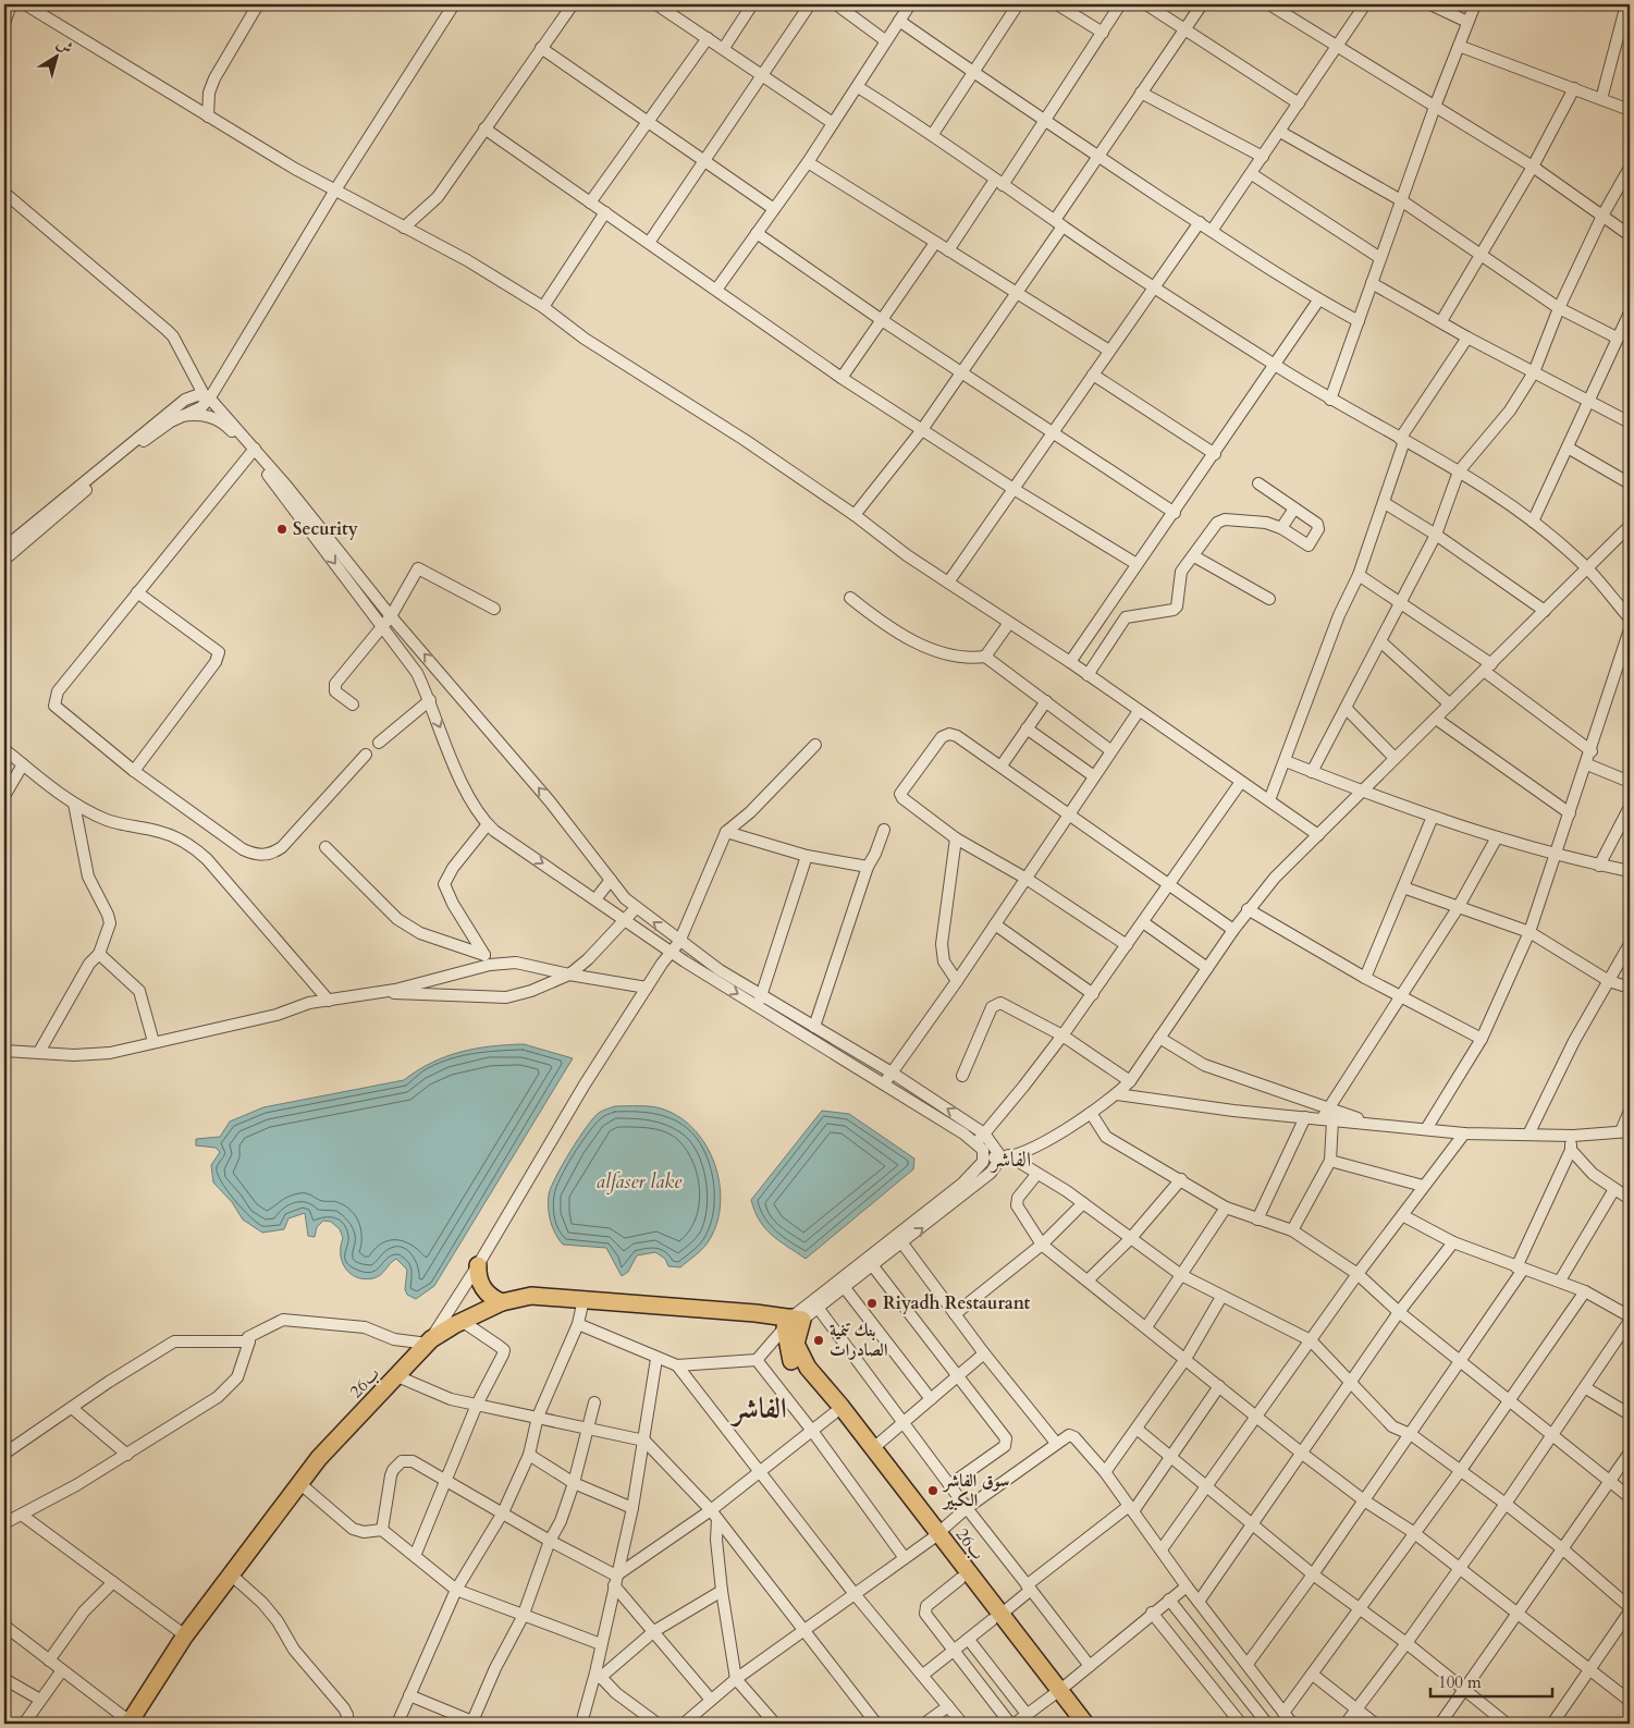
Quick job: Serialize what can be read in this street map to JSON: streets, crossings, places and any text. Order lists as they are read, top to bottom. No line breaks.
{"streets":{"highway":["26ب"]},"districts":["الفاشر","الفاشر"],"water":["alfaser lake"],"places":["Security","Riyadh Restaurant","بنك تنمية الصادرات","سوق الفاشر الكبير"],"scale_bar":"100 m","north":"top right"}
